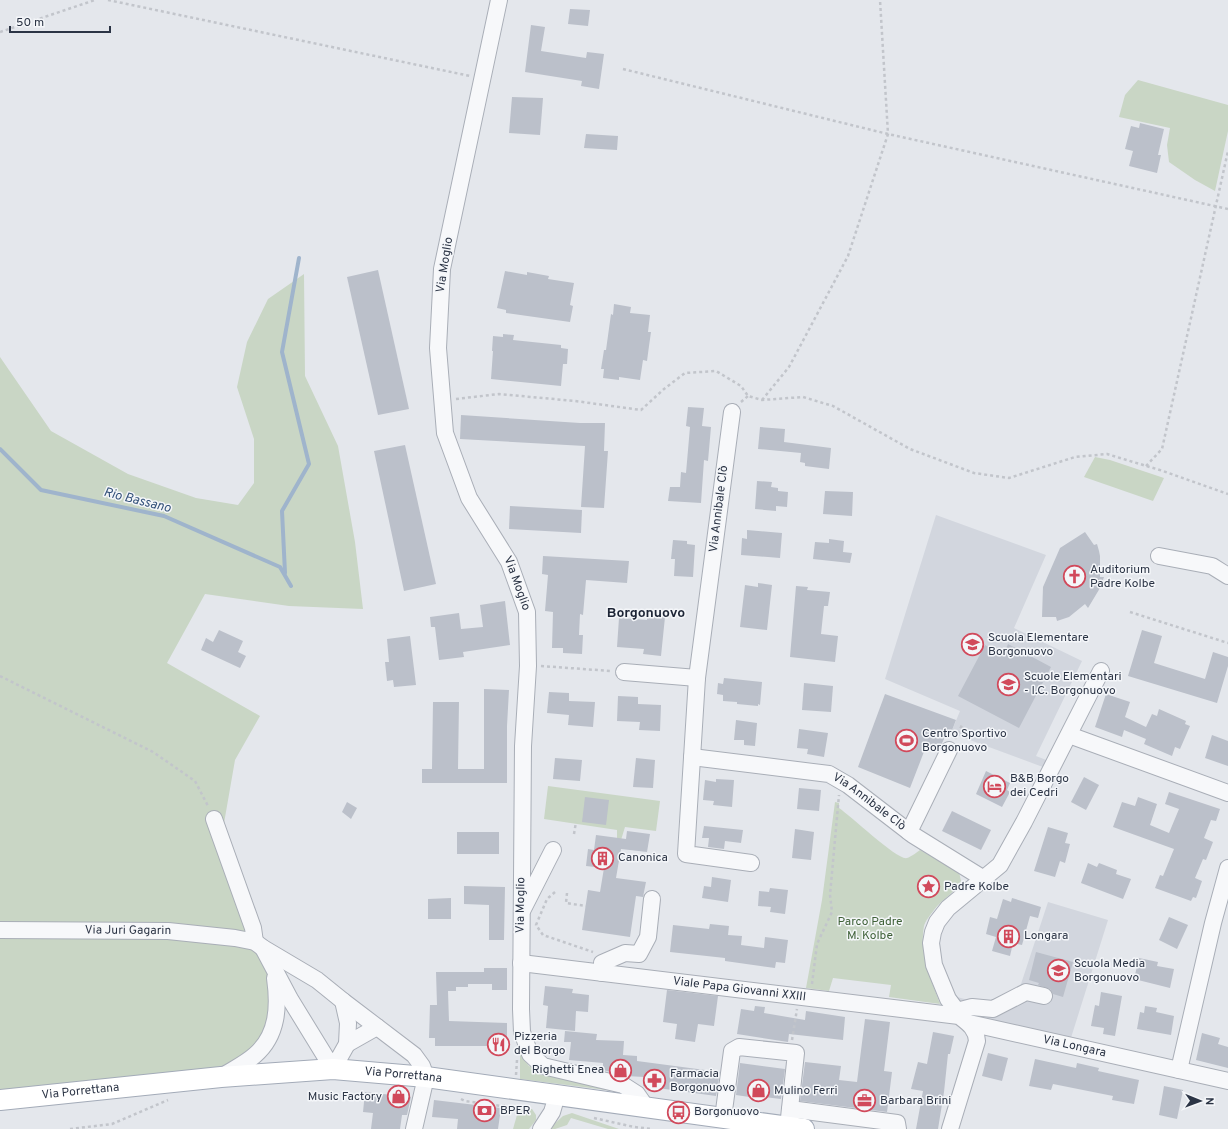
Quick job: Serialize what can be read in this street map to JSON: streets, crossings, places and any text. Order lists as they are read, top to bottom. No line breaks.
{"streets":{"main road":["Via Porrettana"],"street":["Via Moglio","Via Annibale Clò","Via Juri Gagarin","Viale Papa Giovanni XXIII","Via Longara"]},"crossings":[["Via Moglio","Viale Papa Giovanni XXIII"],["Via Moglio","Via Porrettana"],["Via Juri Gagarin","Via Porrettana"],["Viale Papa Giovanni XXIII","Via Longara"]],"districts":["Borgonuovo"],"water":["Rio Bassano"],"parks":["Parco Padre M. Kolbe"],"places":{"church":["Auditorium Padre Kolbe"],"school or university":["Scuola Elementare Borgonuovo","Scuole Elementari - I.C. Borgonuovo","Scuola Media Borgonuovo"],"sports":["Centro Sportivo Borgonuovo"],"hotel":["B&B Borgo dei Cedri"],"building":["Canonica","Longara"],"place":["Padre Kolbe"],"restaurant":["Pizzeria del Borgo"],"shop":["Righetti Enea","Mulino Ferri","Music Factory"],"pharmacy":["Farmacia Borgonuovo"],"office":["Barbara Brini"],"bank":["BPER"],"bus stop":["Borgonuovo"]},"scale_bar":"50 m","north":"right"}
